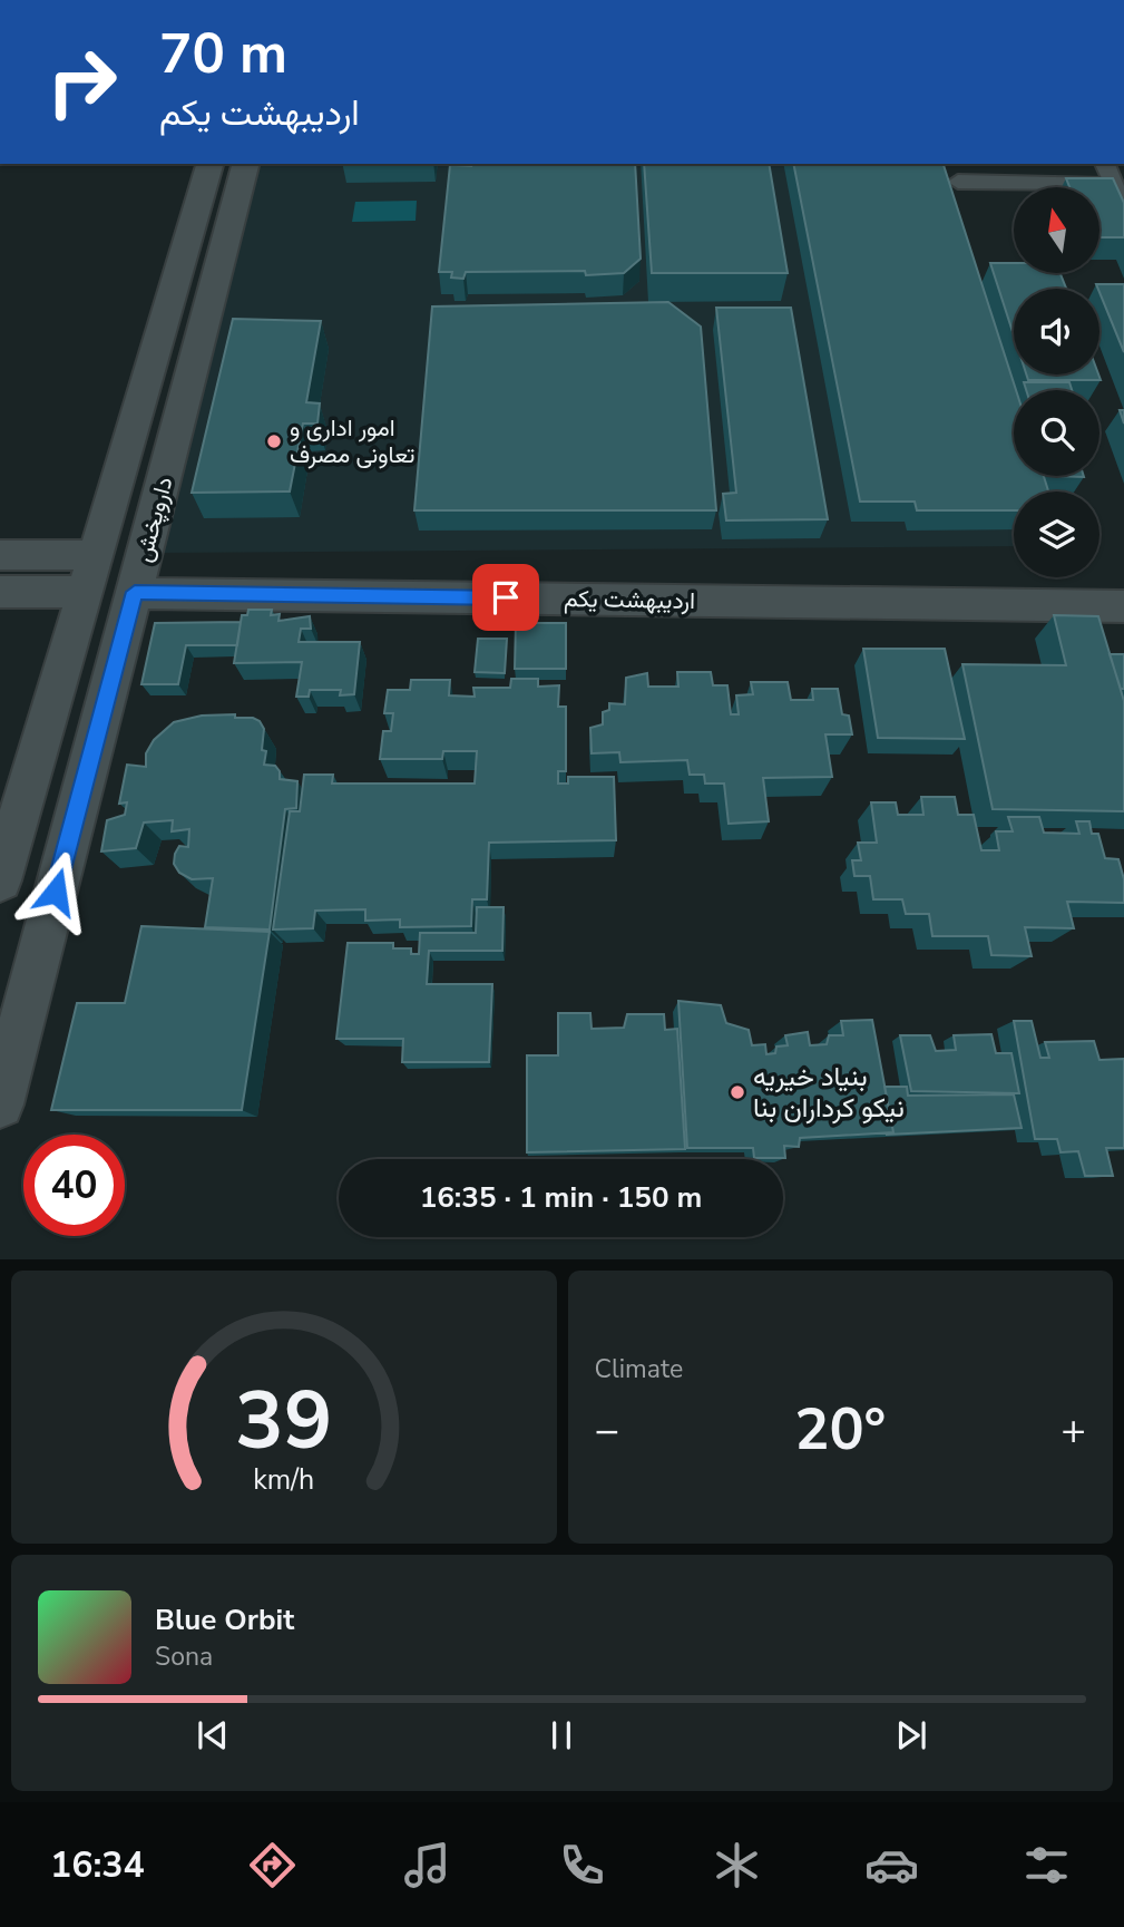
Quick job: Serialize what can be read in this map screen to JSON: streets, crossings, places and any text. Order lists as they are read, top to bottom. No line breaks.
{"streets":{"street":["داروپخش","اردیبهشت یکم"]},"crossings":[["داروپخش","اردیبهشت یکم"]],"places":["امور اداری و تعاونی مصرف","بنیاد خیریه نیکو کرداران بنا"],"north":"top","page":{"turn":["70 m","اردیبهشت یکم"],"limit":"40","trip":"16:35 · 1 min · 150 m","tile":"Climate","heat":["−","20°","+"],"song":["Blue Orbit","Sona"],"tabs":"16:34","gauge":["39","km/h"]}}
